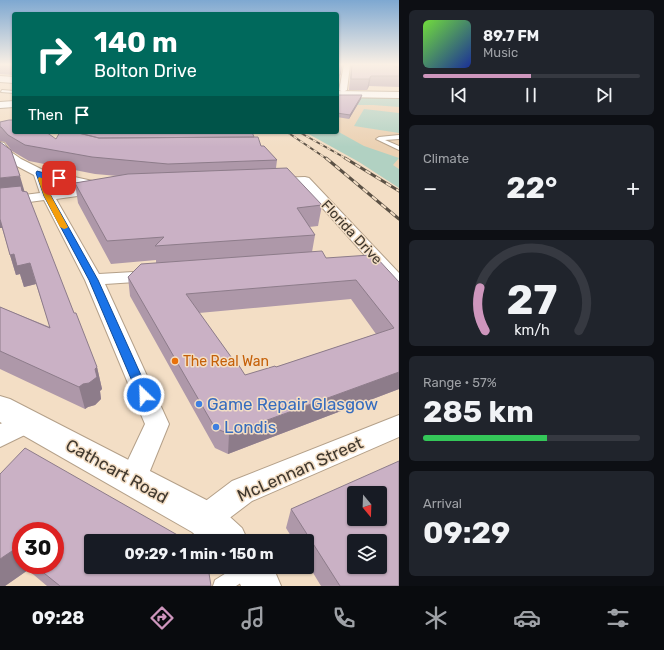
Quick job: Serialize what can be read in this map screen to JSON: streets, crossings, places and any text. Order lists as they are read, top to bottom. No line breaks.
{"streets":{"main road":["Cathcart Road"],"street":["Florida Drive","McLennan Street"]},"crossings":[["McLennan Street","Cathcart Road"]],"places":["The Real Wan","Game Repair Glasgow","Londis"],"north":"bottom","page":{"turn":["140 m","Bolton Drive"],"song":["89.7 FM","Music"],"then":"Then","tile":["Climate",["Range · 57%","285 km"],["Arrival","09:29"]],"heat":["−","22°","+"],"limit":"30","trip":"09:29 · 1 min · 150 m","tabs":"09:28","gauge":["27","km/h"]}}
